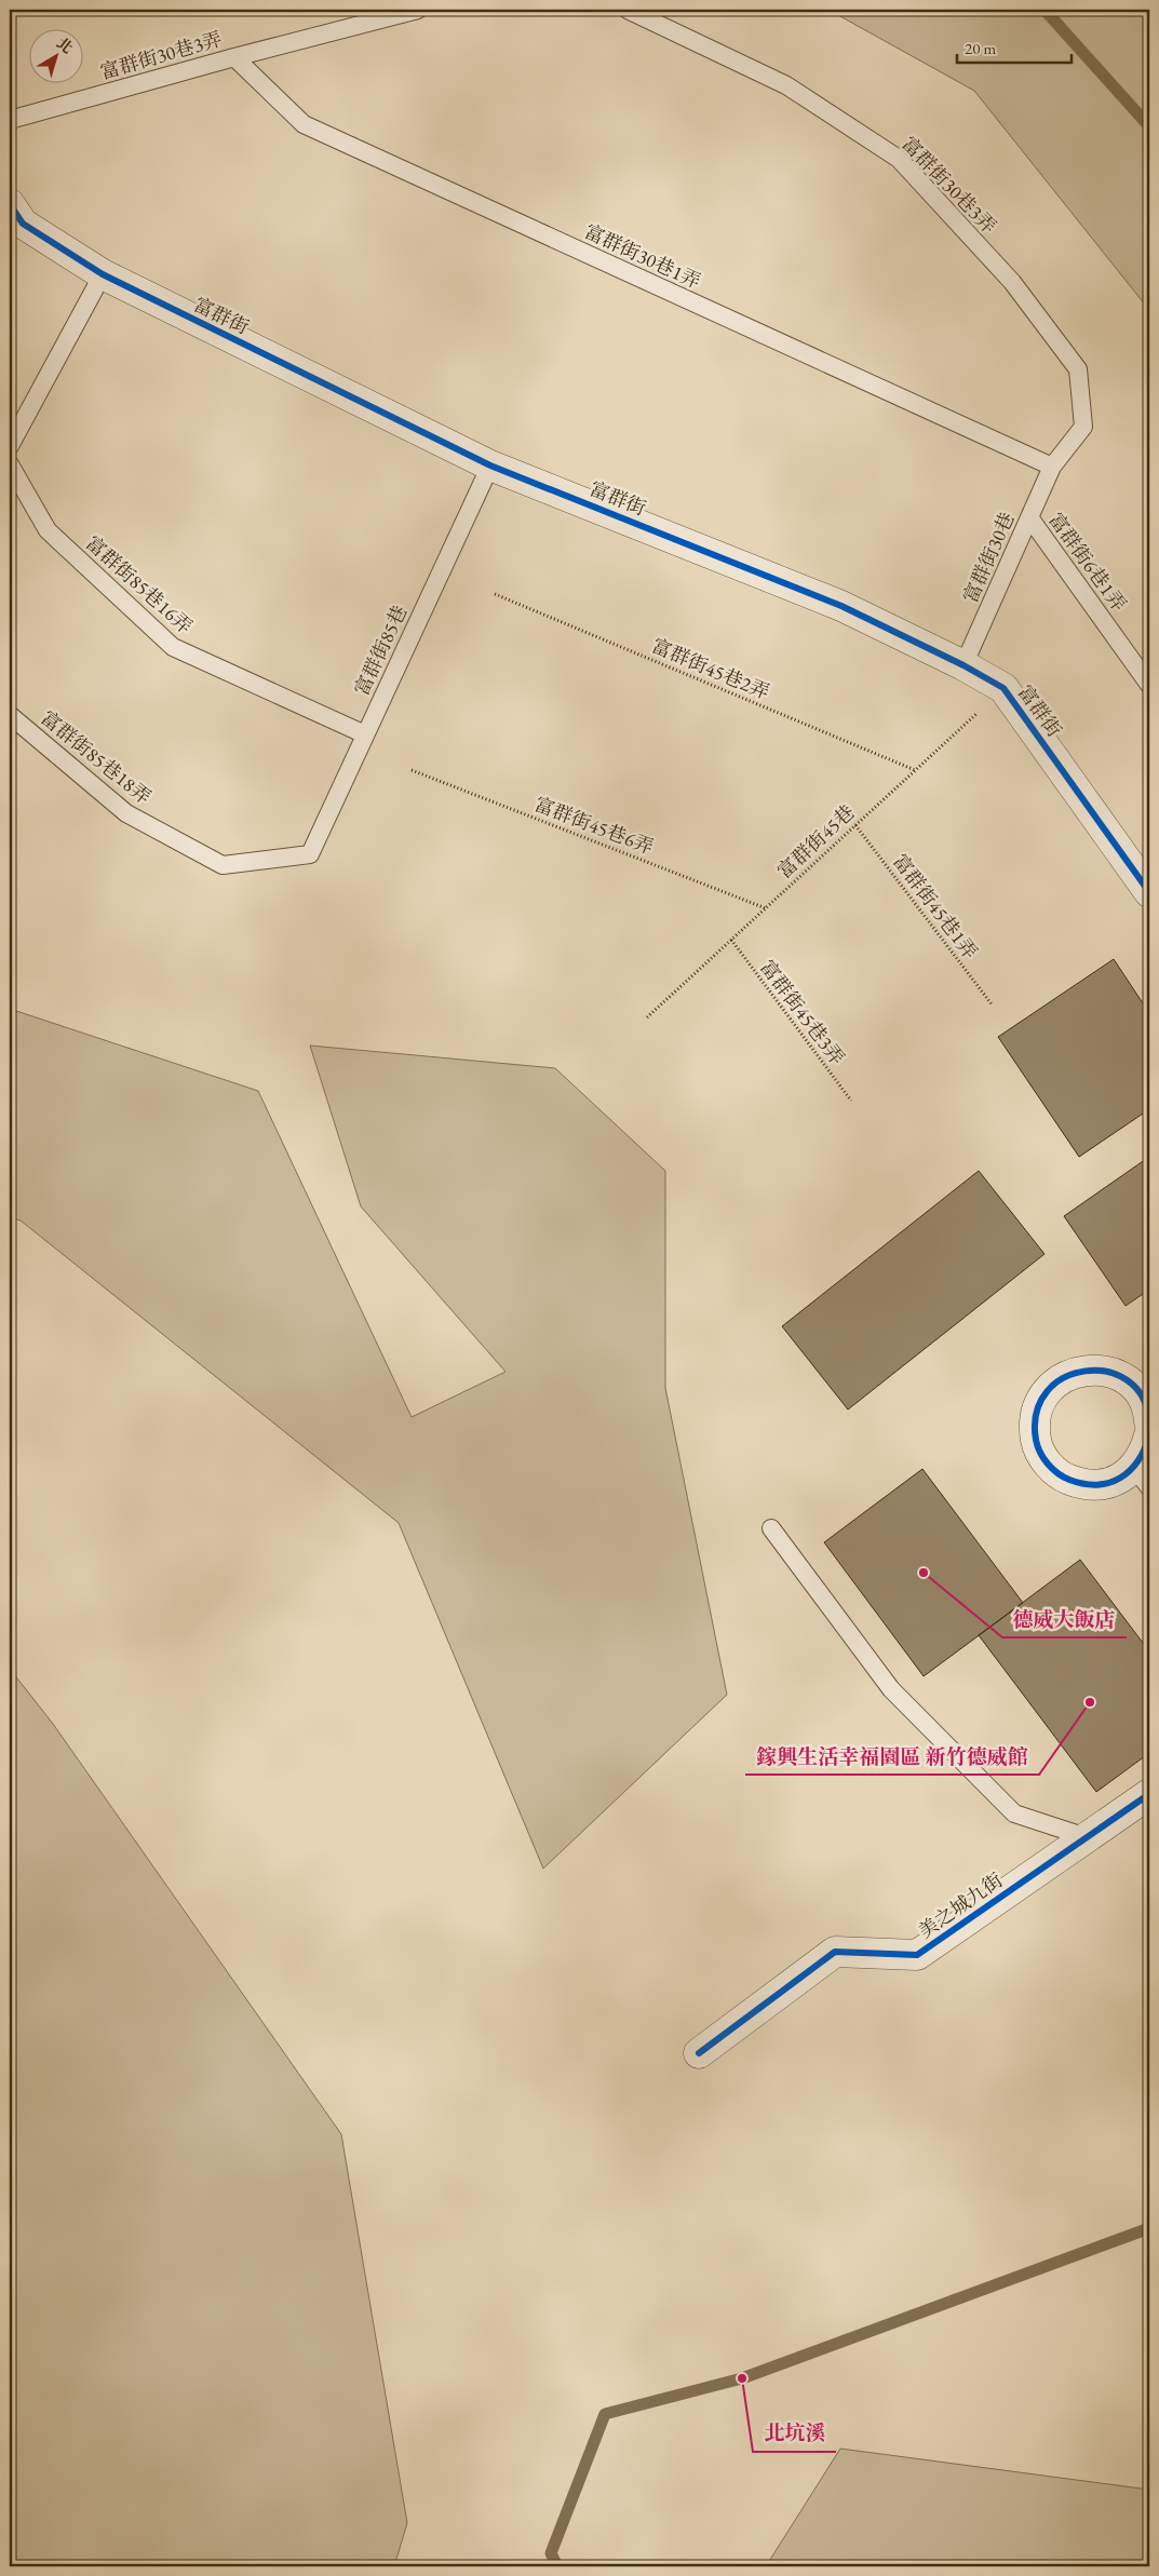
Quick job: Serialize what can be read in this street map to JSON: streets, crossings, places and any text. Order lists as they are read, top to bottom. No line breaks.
{"streets":{"street":["富群街","美之城九街"],"lane":["富群街30巷3弄","富群街30巷1弄","富群街30巷","富群街6巷1弄","富群街85巷16弄","富群街85巷","富群街85巷18弄"],"path":["富群街45巷2弄","富群街45巷6弄","富群街45巷","富群街45巷1弄","富群街45巷3弄"]},"crossings":[["富群街30巷3弄","富群街30巷1弄"],["富群街30巷3弄","富群街30巷"],["富群街30巷1弄","富群街30巷"],["富群街","富群街30巷"],["富群街","富群街85巷"],["富群街","富群街45巷"],["富群街30巷","富群街6巷1弄"],["富群街85巷16弄","富群街85巷"],["富群街85巷","富群街85巷18弄"],["富群街45巷2弄","富群街45巷"],["富群街45巷6弄","富群街45巷"],["富群街45巷","富群街45巷1弄"],["富群街45巷","富群街45巷3弄"]],"places":["德威大飯店","鎵興生活幸福園區 新竹德威館","北坑溪"],"scale_bar":"20 m","north":"top right"}
